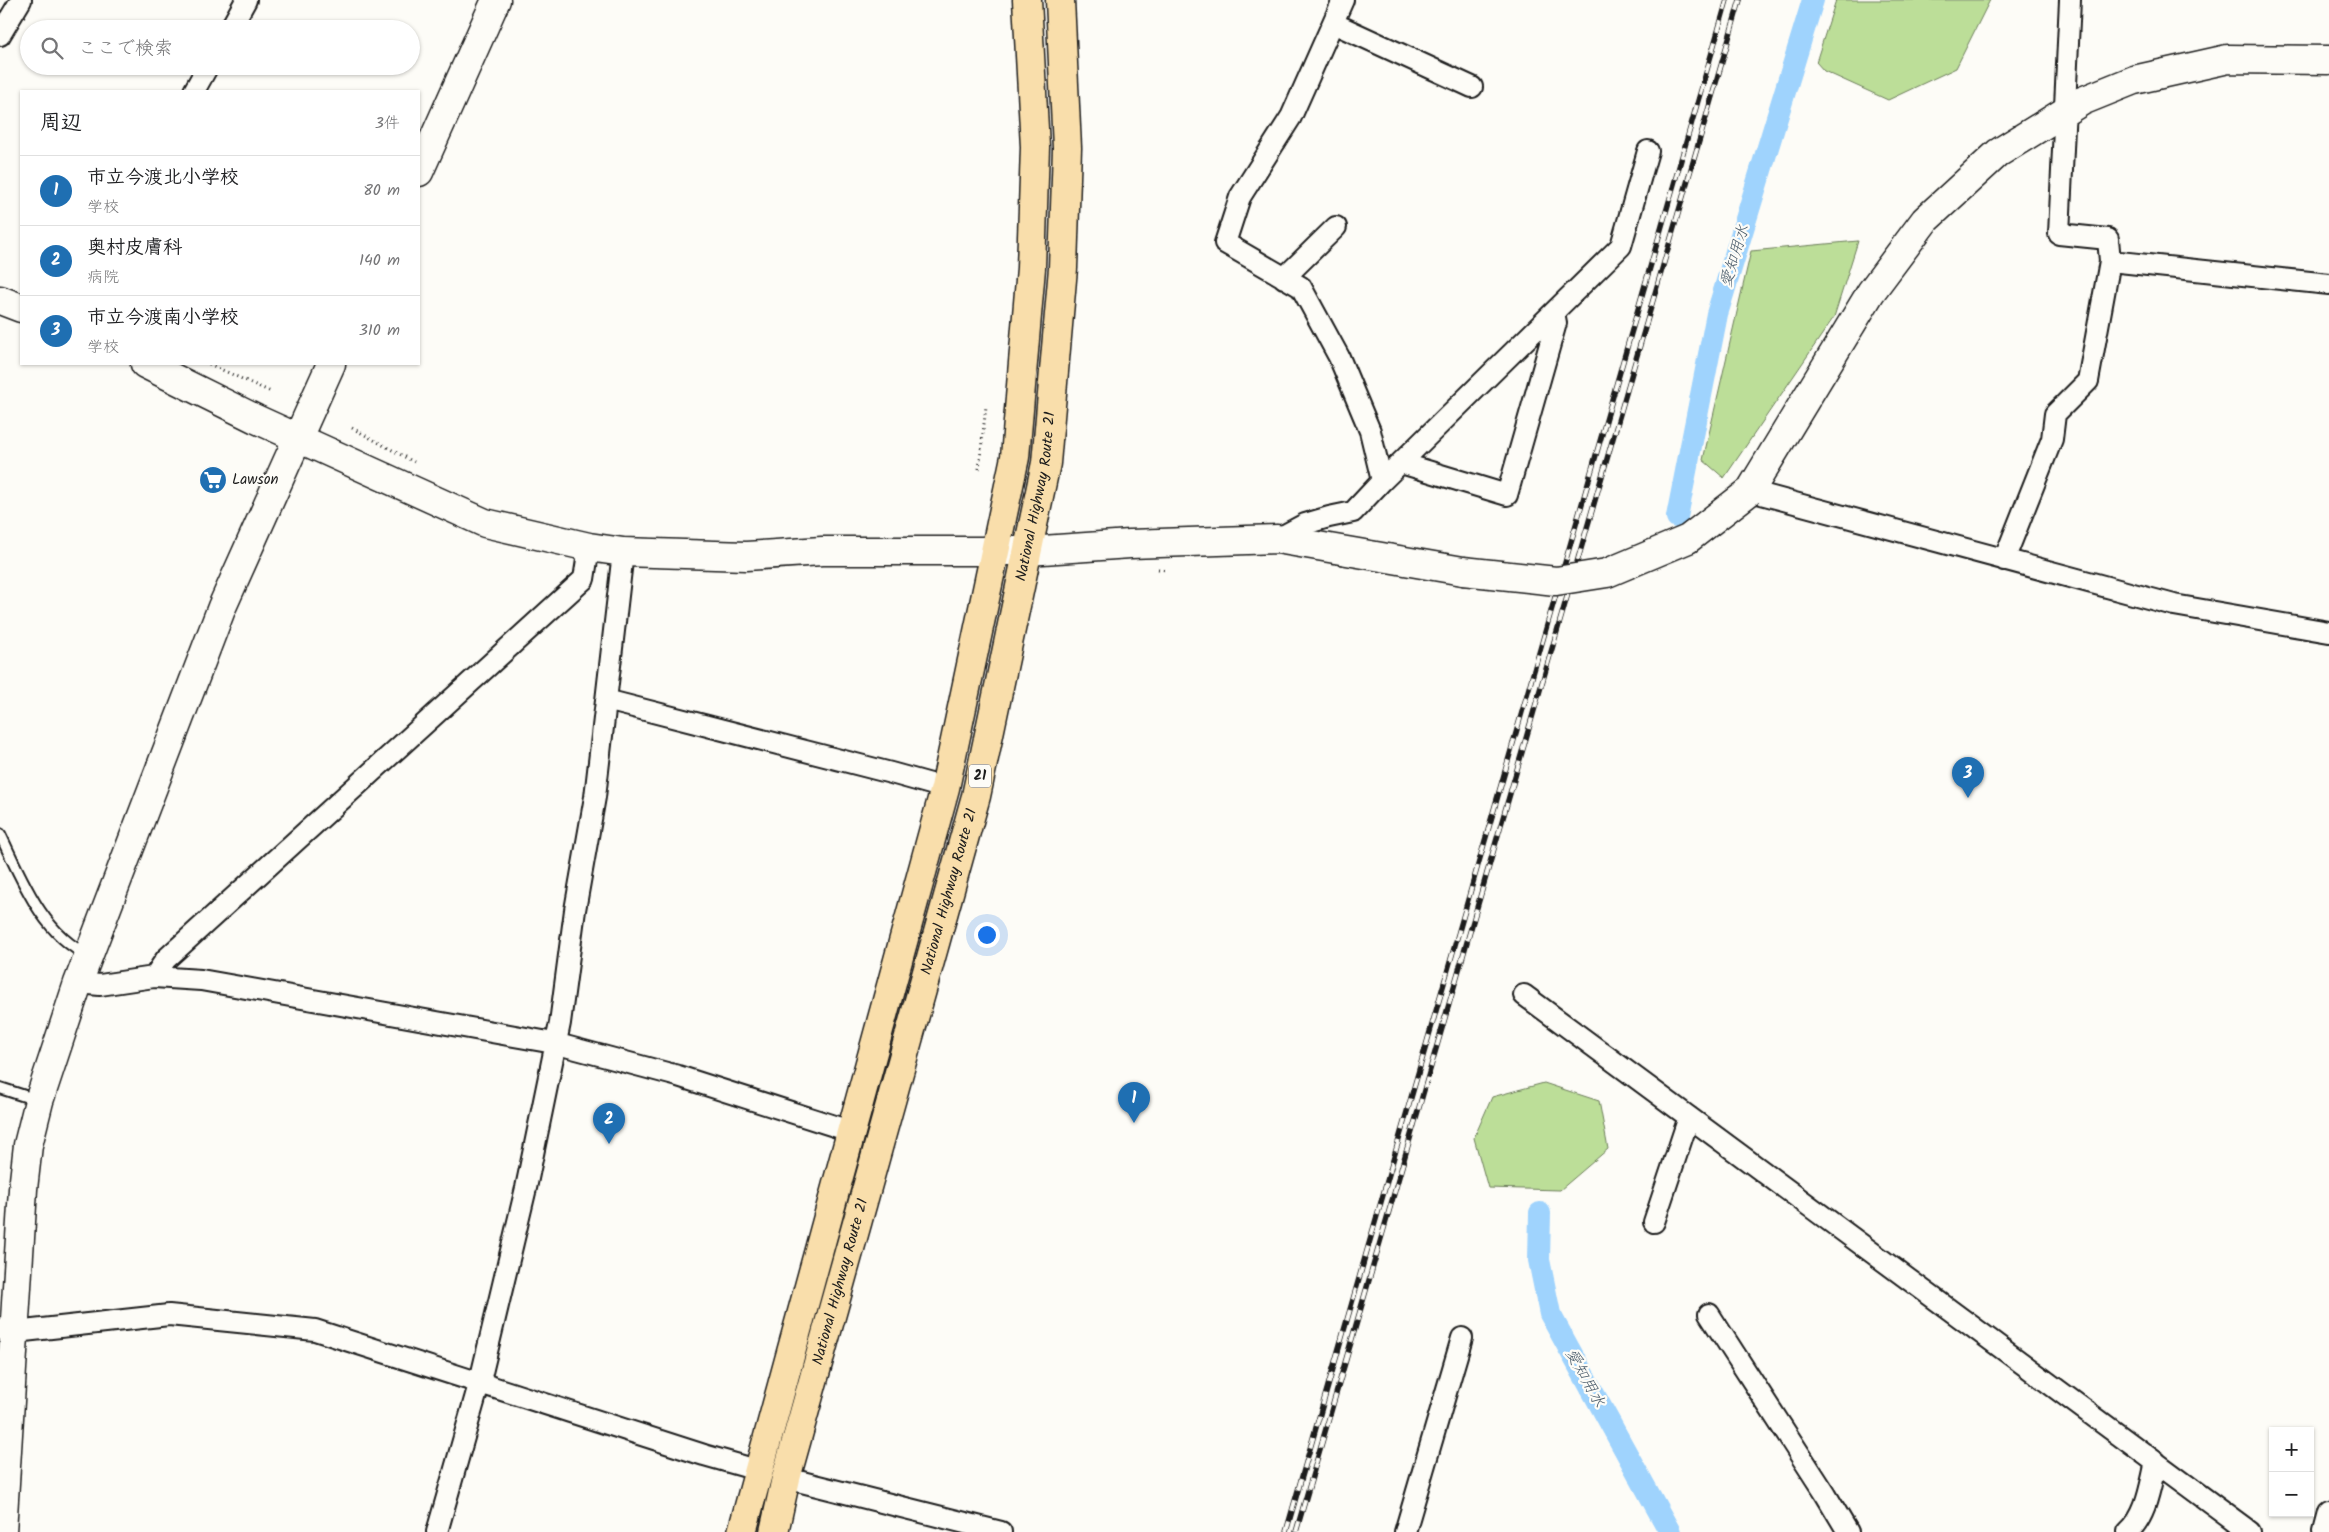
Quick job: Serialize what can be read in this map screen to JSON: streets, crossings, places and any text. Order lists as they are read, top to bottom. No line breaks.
{"streets":{"highway":["National Highway Route 21","21"]},"water":["愛知用水"],"places":{"supermarket":["Lawson"]},"page":{"search":"ここで検索","heading":["周辺","3件"],"list":[{"mark":"1","name":"市立今渡北小学校","note":"学校","value":"80 m"},{"mark":"2","name":"奥村皮膚科","note":"病院","value":"140 m"},{"mark":"3","name":"市立今渡南小学校","note":"学校","value":"310 m"}],"pins":["3","1","2"],"map_buttons":["+","−"]}}
